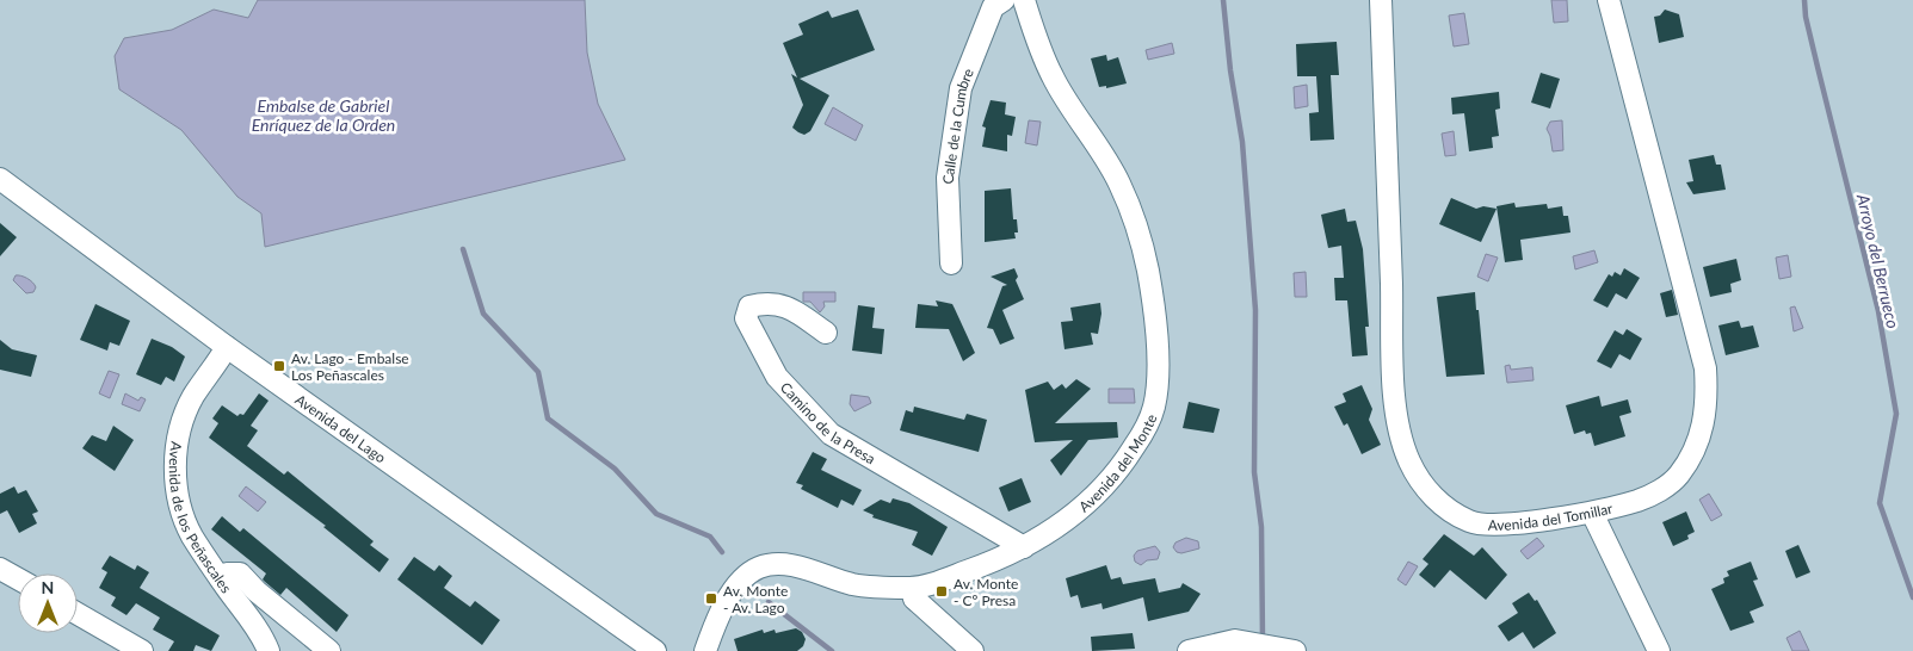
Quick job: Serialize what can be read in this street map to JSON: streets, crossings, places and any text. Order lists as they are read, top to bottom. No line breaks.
{"streets":{"street":["Calle de la Cumbre","Camino de la Presa","Avenida del Lago","Avenida del Monte","Avenida del Tomillar","Avenida de los Peñascales"]},"crossings":[["Camino de la Presa","Avenida del Monte"],["Avenida del Lago","Avenida de los Peñascales"]],"water":["Embalse de Gabriel Enríquez de la Orden","Arroyo del Berrueco"],"places":{"transit":["Av. Lago - Embalse Los Peñascales","Av. Monte - Cº Presa","Av. Monte - Av. Lago"]},"north":"top"}
